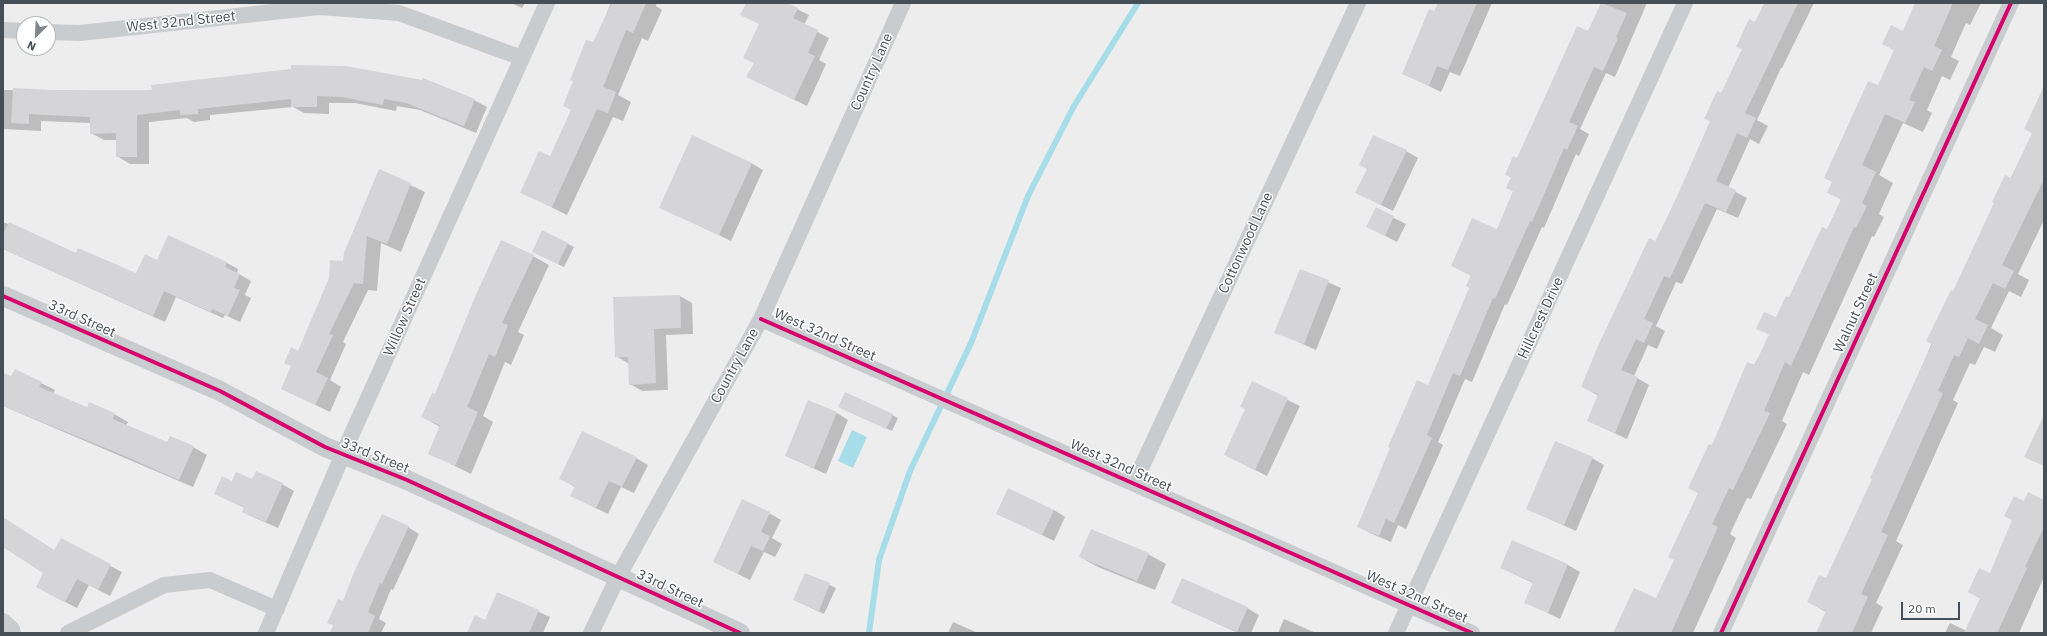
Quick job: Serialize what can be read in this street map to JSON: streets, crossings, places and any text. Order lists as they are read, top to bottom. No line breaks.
{"streets":{"street":["West 32nd Street","Country Lane","Cottonwood Lane","Walnut Street","Willow Street","Hillcrest Drive","33rd Street"]},"crossings":[["West 32nd Street","Country Lane"],["West 32nd Street","Cottonwood Lane"],["West 32nd Street","Willow Street"],["West 32nd Street","Hillcrest Drive"],["Country Lane","33rd Street"],["Willow Street","33rd Street"]],"scale_bar":"20 m","north":"bottom left"}
